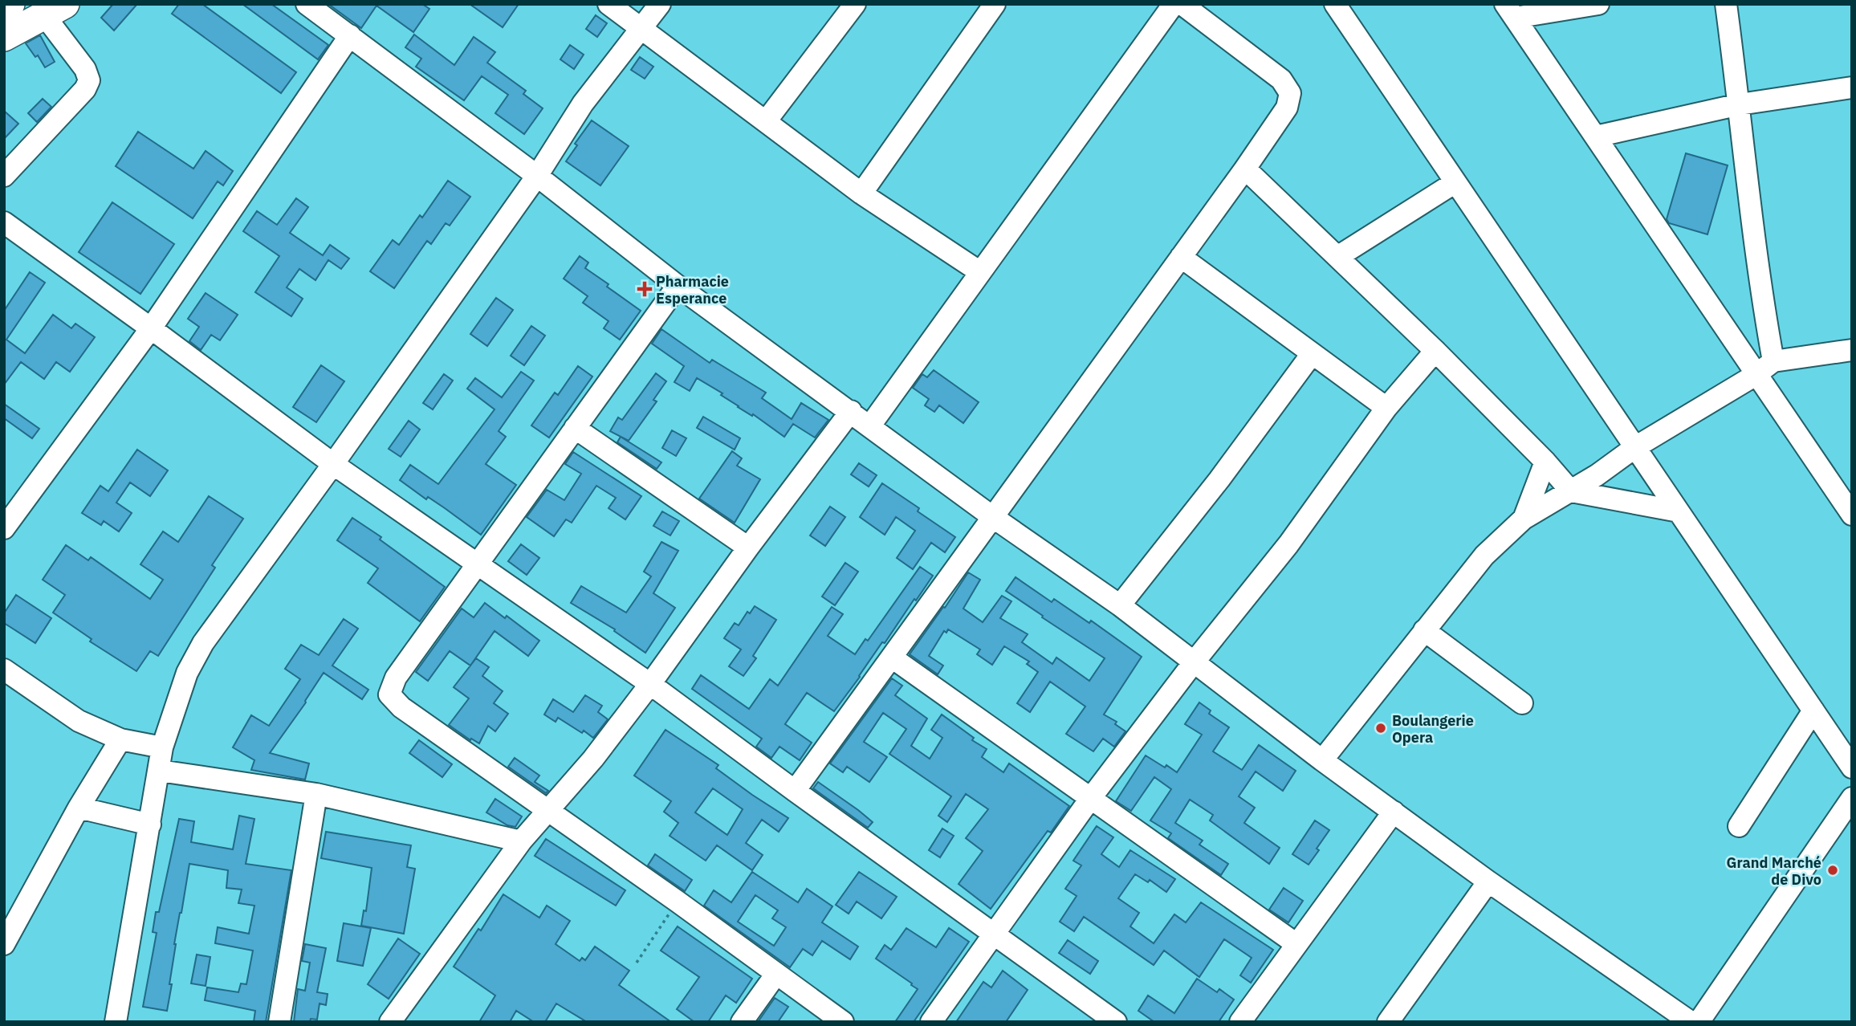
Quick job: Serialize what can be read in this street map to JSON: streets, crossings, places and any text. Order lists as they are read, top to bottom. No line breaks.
{"places":{"health":["Pharmacie Esperance"],"other":["Boulangerie Opera","Grand Marché de Divo"]}}
